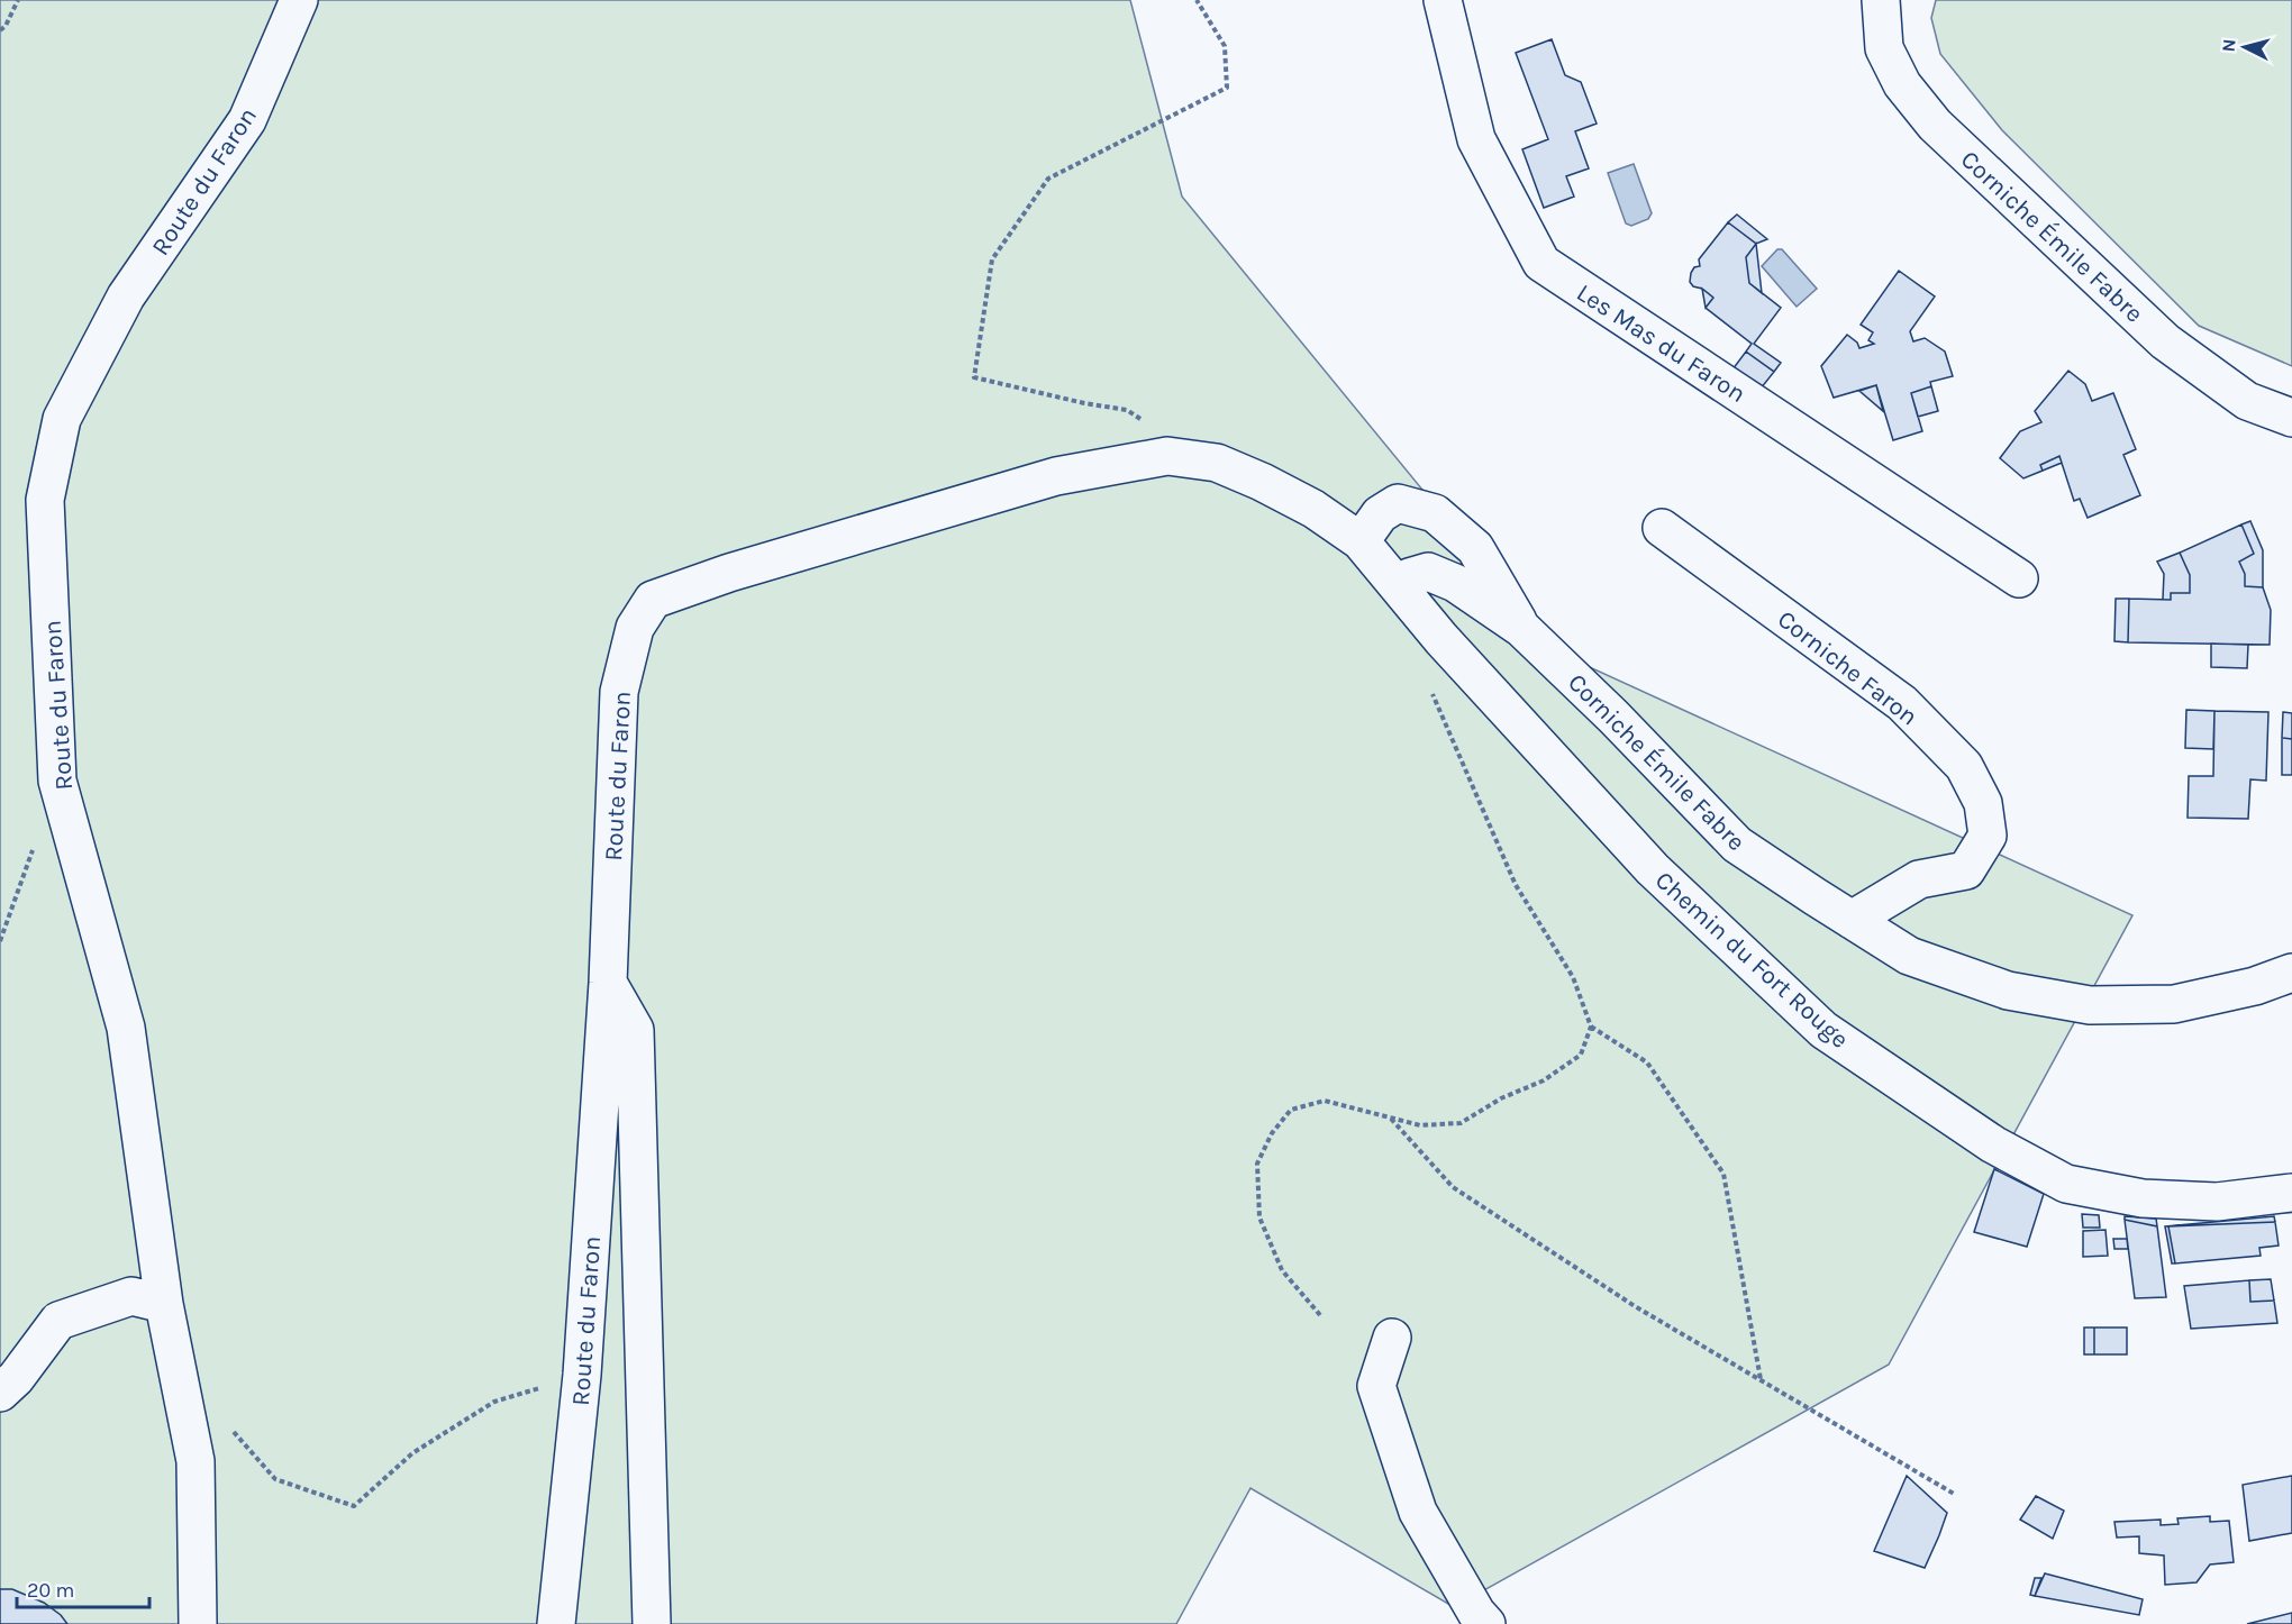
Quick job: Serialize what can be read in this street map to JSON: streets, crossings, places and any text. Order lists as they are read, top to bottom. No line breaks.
{"streets":{"street":["Route du Faron","Corniche Émile Fabre","Les Mas du Faron","Corniche Faron","Chemin du Fort Rouge"]},"crossings":[["Route du Faron","Corniche Émile Fabre"],["Route du Faron","Chemin du Fort Rouge"],["Corniche Émile Fabre","Corniche Faron"],["Corniche Émile Fabre","Chemin du Fort Rouge"]],"scale_bar":"20 m","north":"left"}
